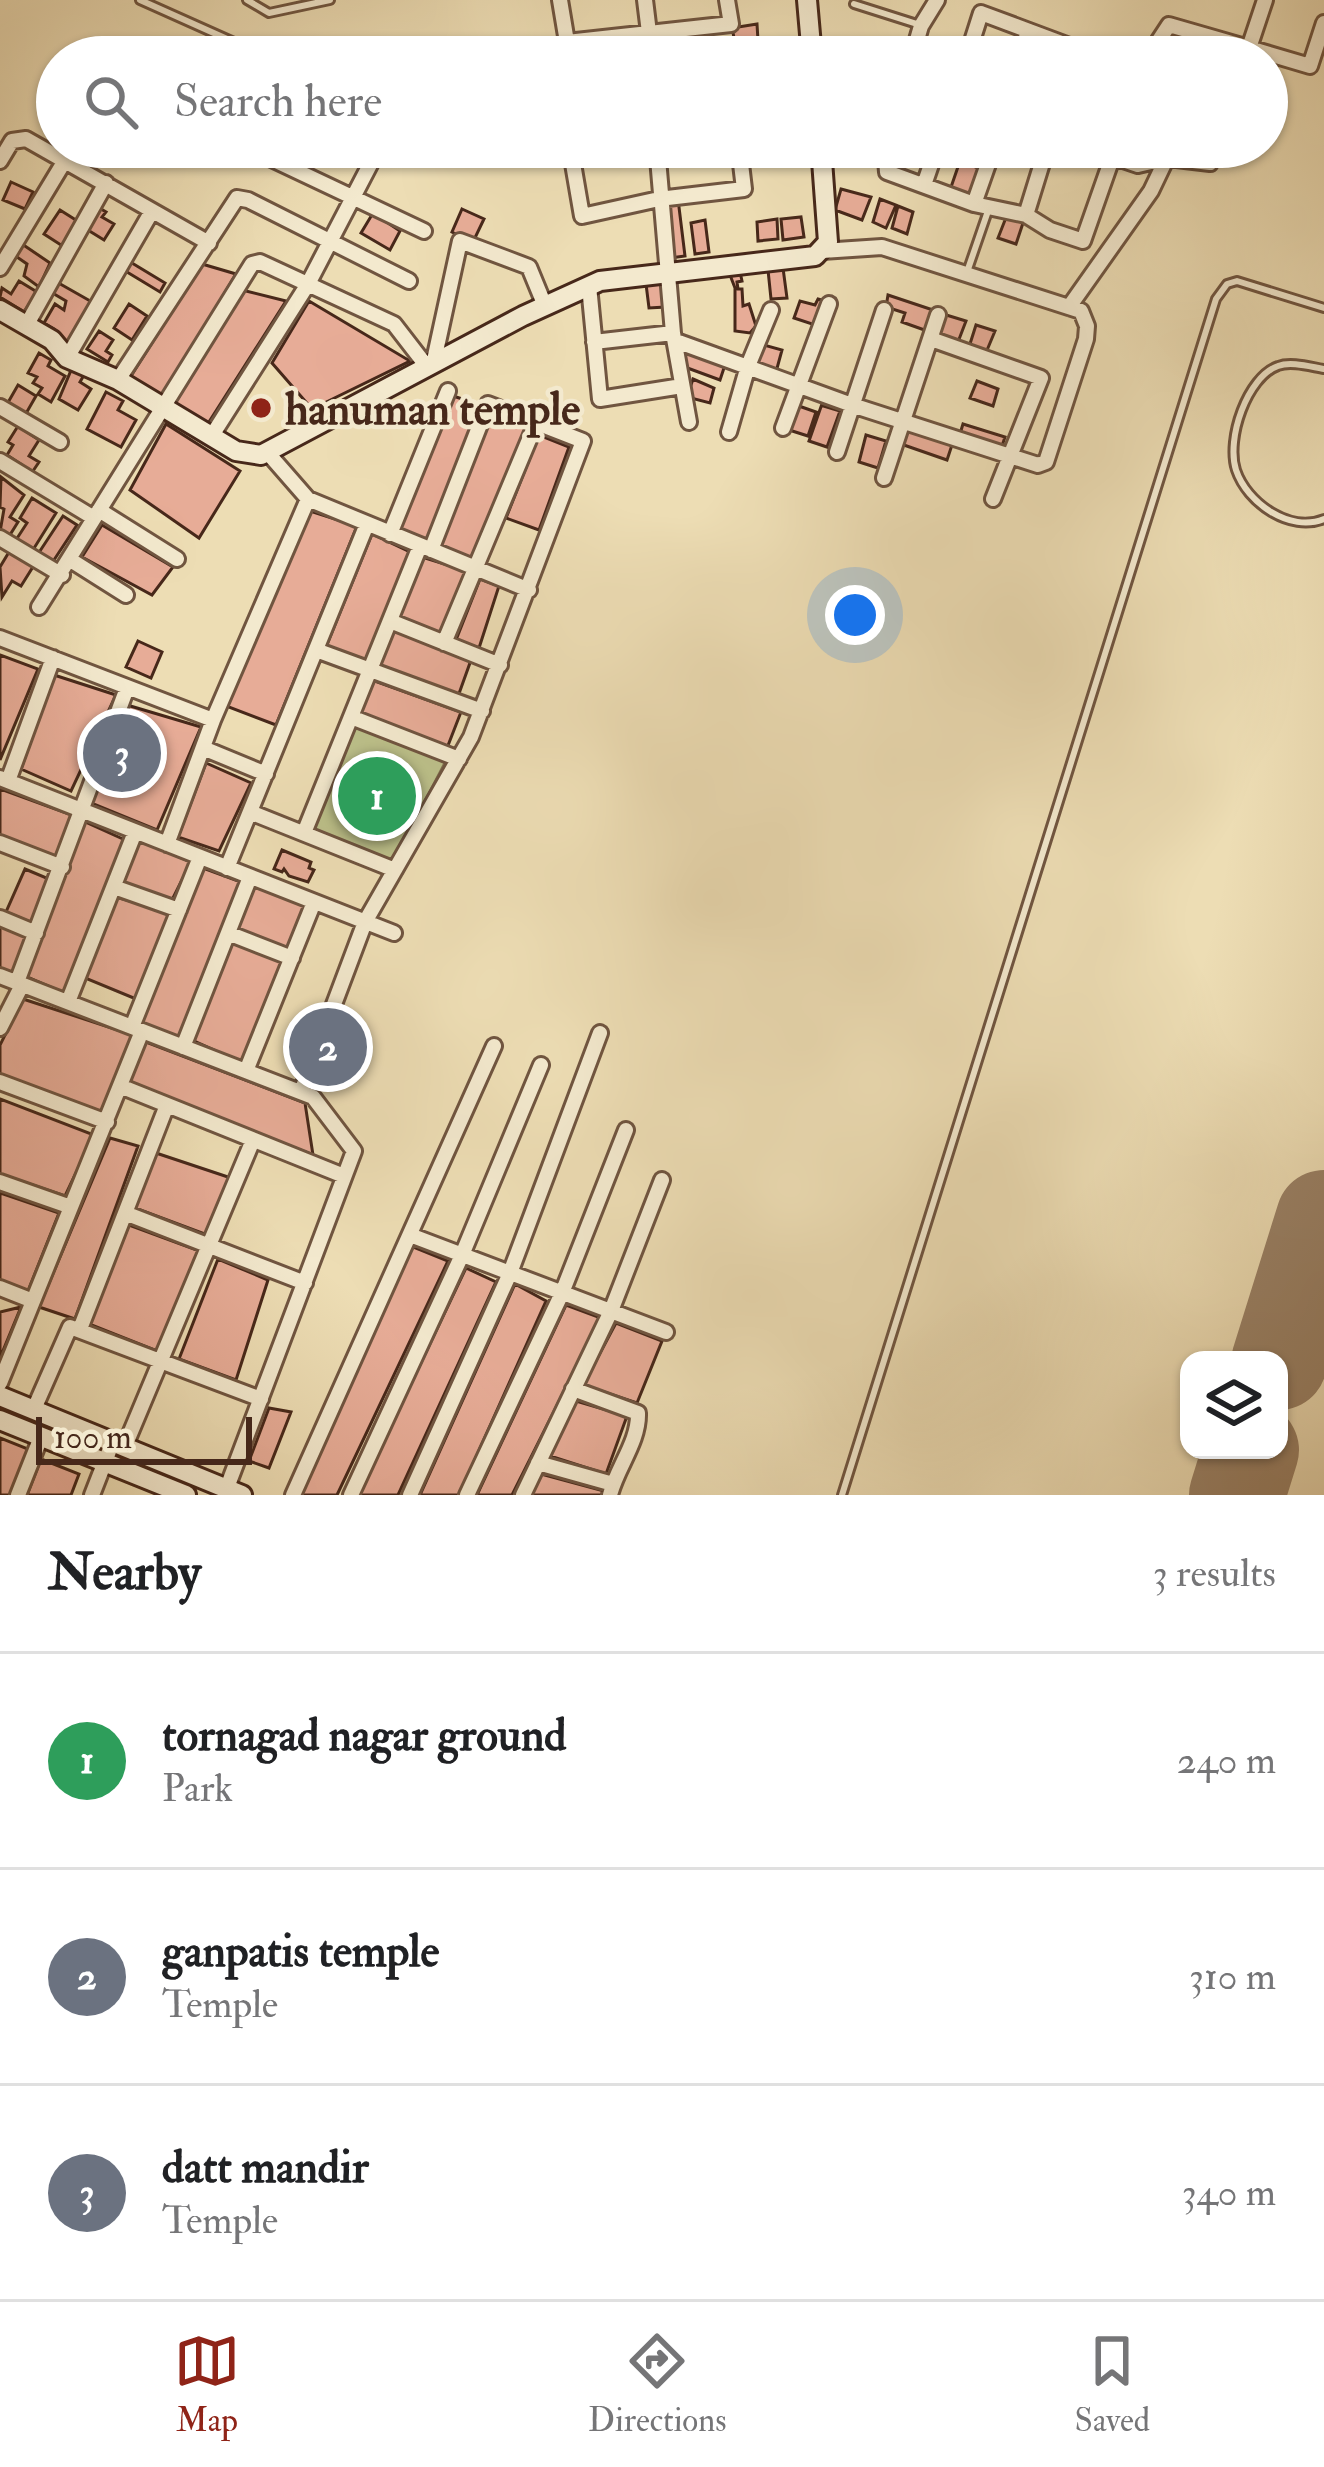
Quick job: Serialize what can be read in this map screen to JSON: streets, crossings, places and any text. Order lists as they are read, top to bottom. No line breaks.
{"places":["hanuman temple"],"scale_bar":"100 m","page":{"search":"Search here","pins":["3","1","2"],"scale":"100 m","heading":["Nearby","3 results"],"list":[{"mark":"1","name":"tornagad nagar ground","note":"Park","value":"240 m"},{"mark":"2","name":"ganpatis temple","note":"Temple","value":"310 m"},{"mark":"3","name":"datt mandir","note":"Temple","value":"340 m"}],"nav":["Map","Directions","Saved"]}}
